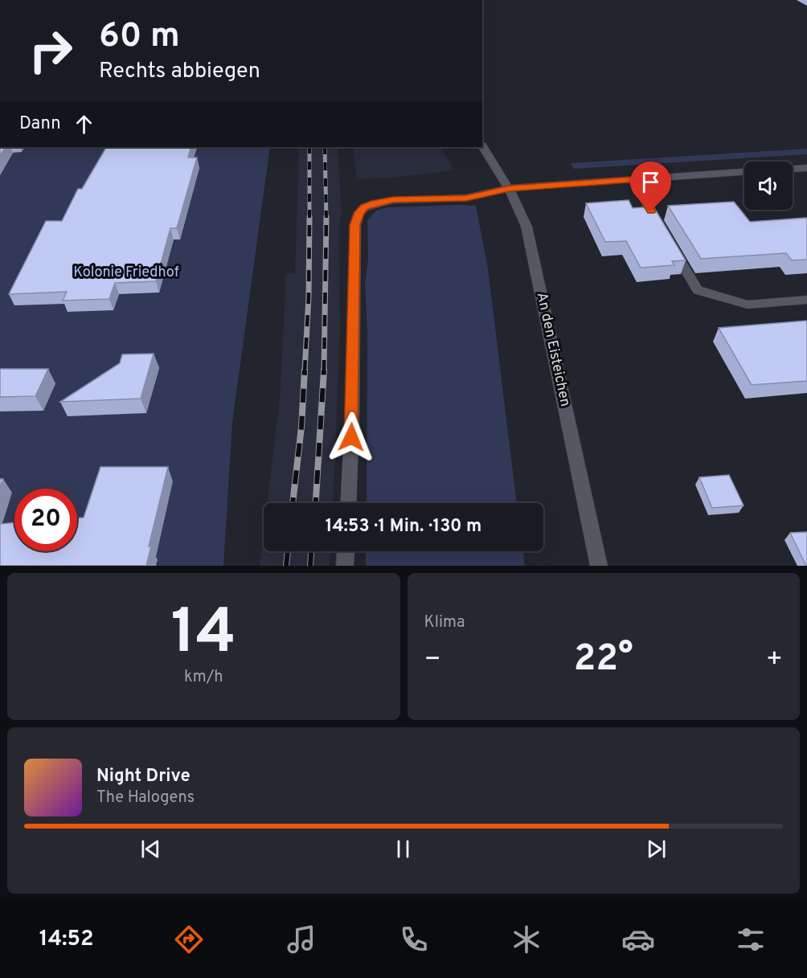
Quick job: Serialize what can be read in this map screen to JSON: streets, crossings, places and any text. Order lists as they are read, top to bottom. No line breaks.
{"streets":{"street":["An den Eisteichen"]},"parks":["Kolonie Friedhof"],"page":{"turn":["60 m","Rechts abbiegen"],"then":"Dann","limit":"20","trip":"14:53 · 1 Min. · 130 m","tile":[["14","km/h"],"Klima"],"heat":["−","22°","+"],"song":["Night Drive","The Halogens"],"tabs":"14:52"}}
